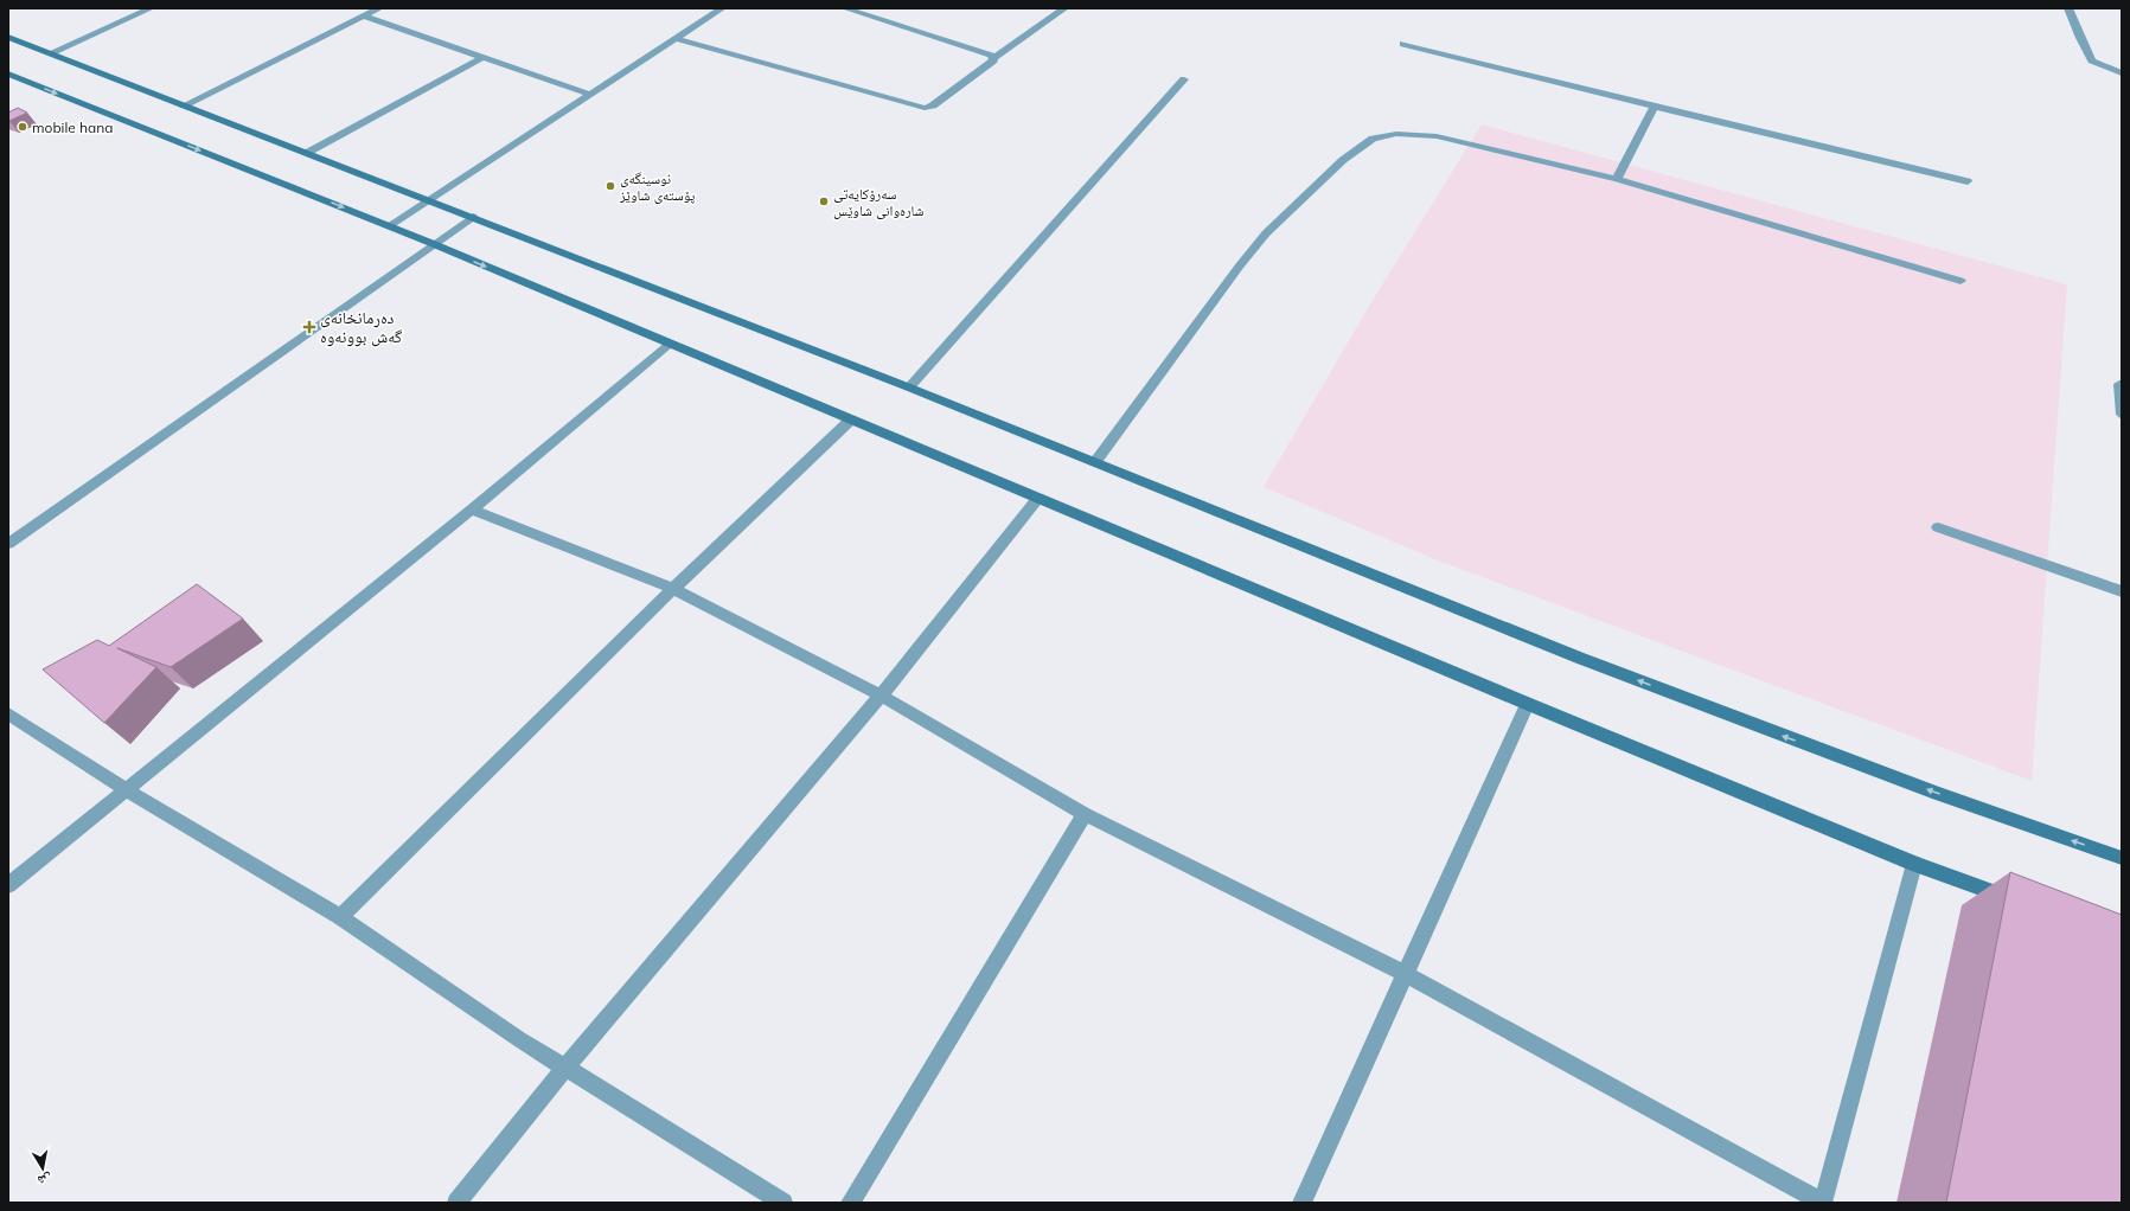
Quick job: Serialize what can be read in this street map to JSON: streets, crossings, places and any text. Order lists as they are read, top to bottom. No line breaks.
{"places":{"other":["mobile hana","نوسینگەی پۆستەی شاوێز","سەرۆکایەتی شارەوانی شاوێس"],"health":["دەرمانخانەی گەش بوونەوە"]},"north":"bottom"}
